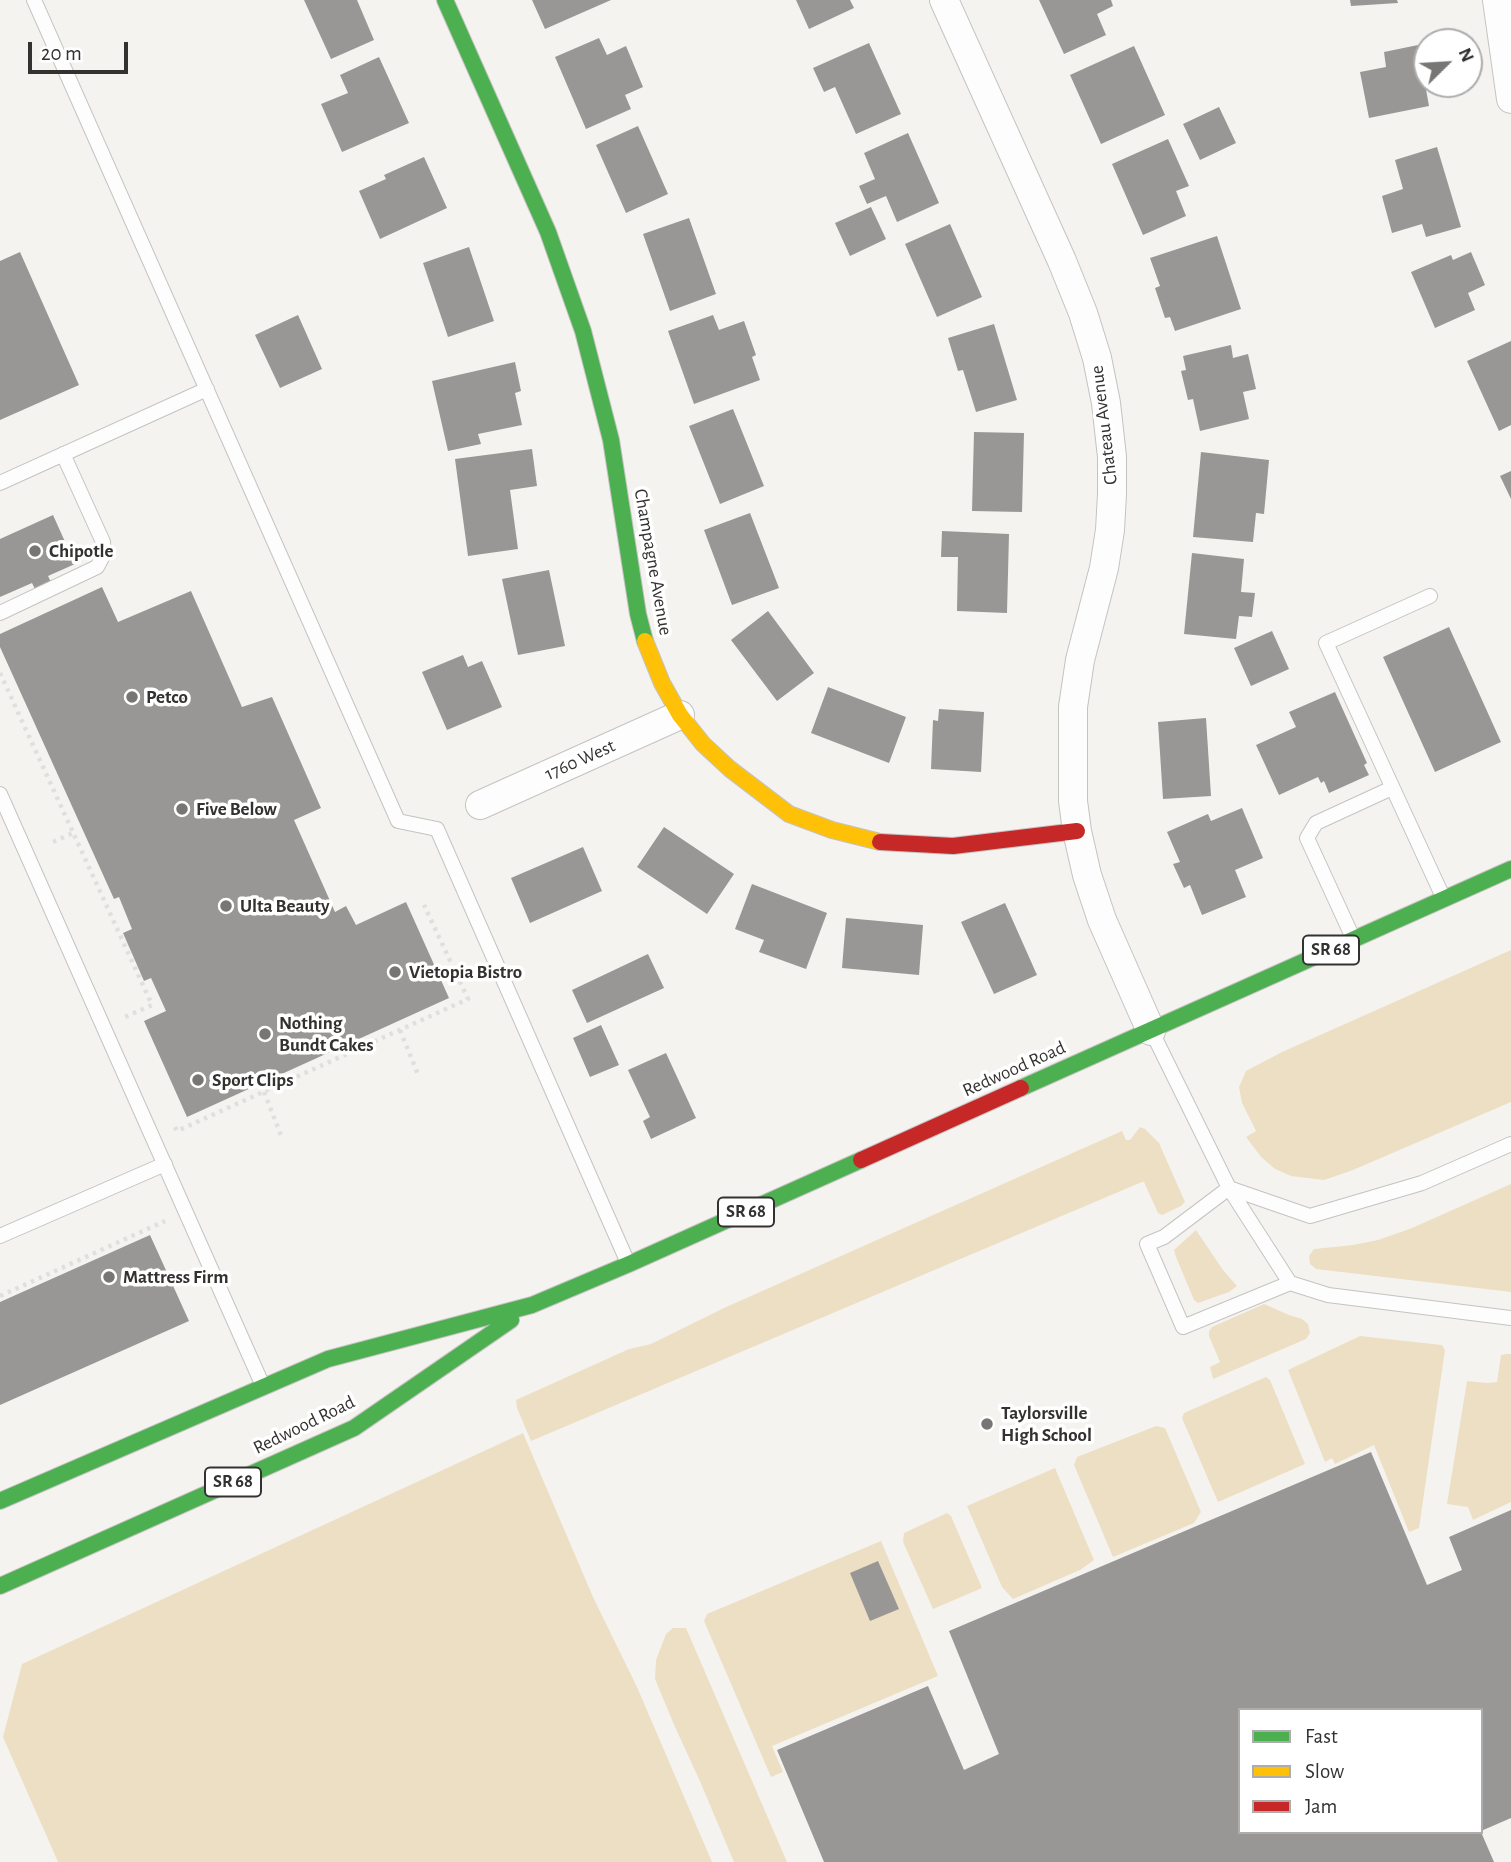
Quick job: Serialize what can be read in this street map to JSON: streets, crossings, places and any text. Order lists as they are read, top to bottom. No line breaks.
{"streets":{"main road":["Champagne Avenue","SR 68","Redwood Road"],"street":["Chateau Avenue","1760 West"]},"crossings":[["Chateau Avenue","Champagne Avenue"],["Chateau Avenue","Redwood Road"],["Champagne Avenue","1760 West"]],"places":["Chipotle","Petco","Five Below","Ulta Beauty","Vietopia Bistro","Nothing Bundt Cakes","Sport Clips","Mattress Firm","Taylorsville High School"],"legend":["Fast","Slow","Jam"],"scale_bar":"20 m","north":"top right"}
